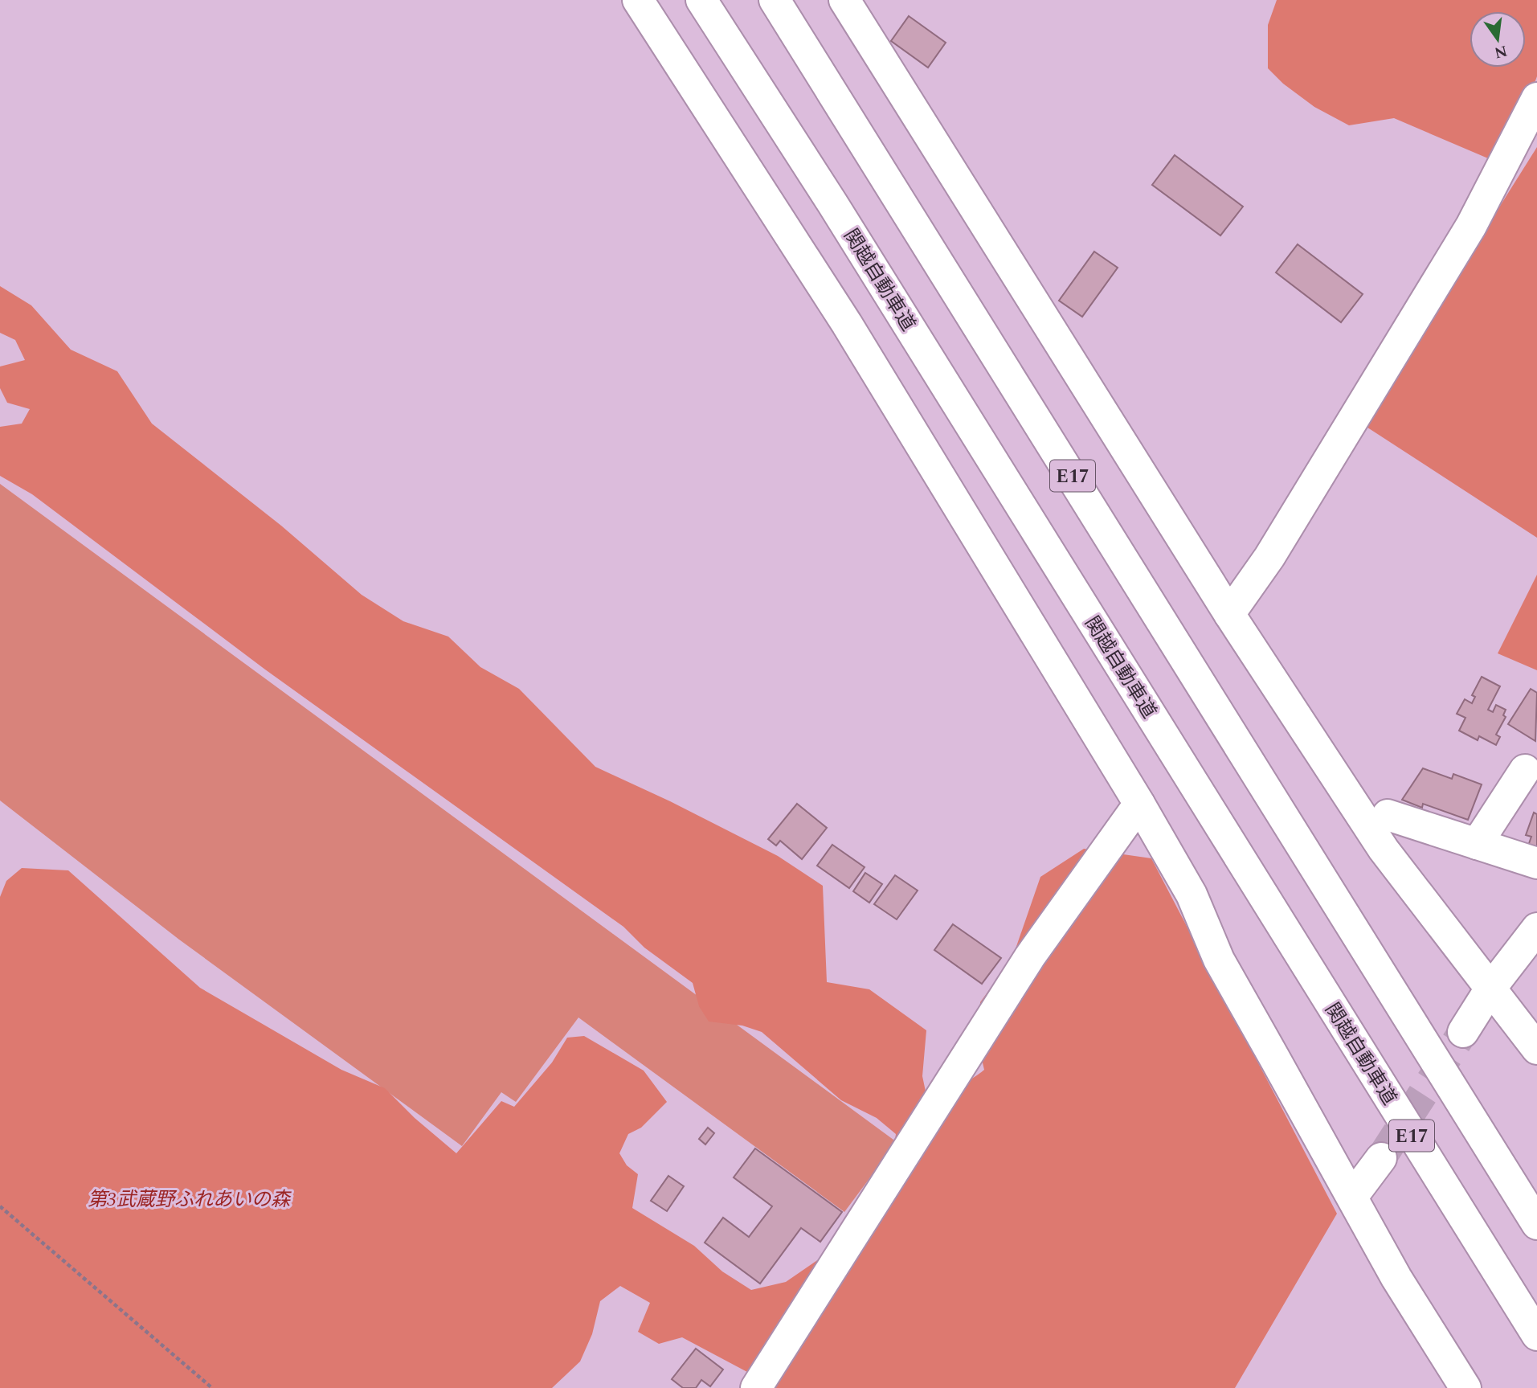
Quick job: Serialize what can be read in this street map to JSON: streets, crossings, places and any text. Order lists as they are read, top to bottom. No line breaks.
{"streets":{"main road":["関越自動車道","E17"]},"parks":["第3武蔵野ふれあいの森"],"north":"bottom"}
